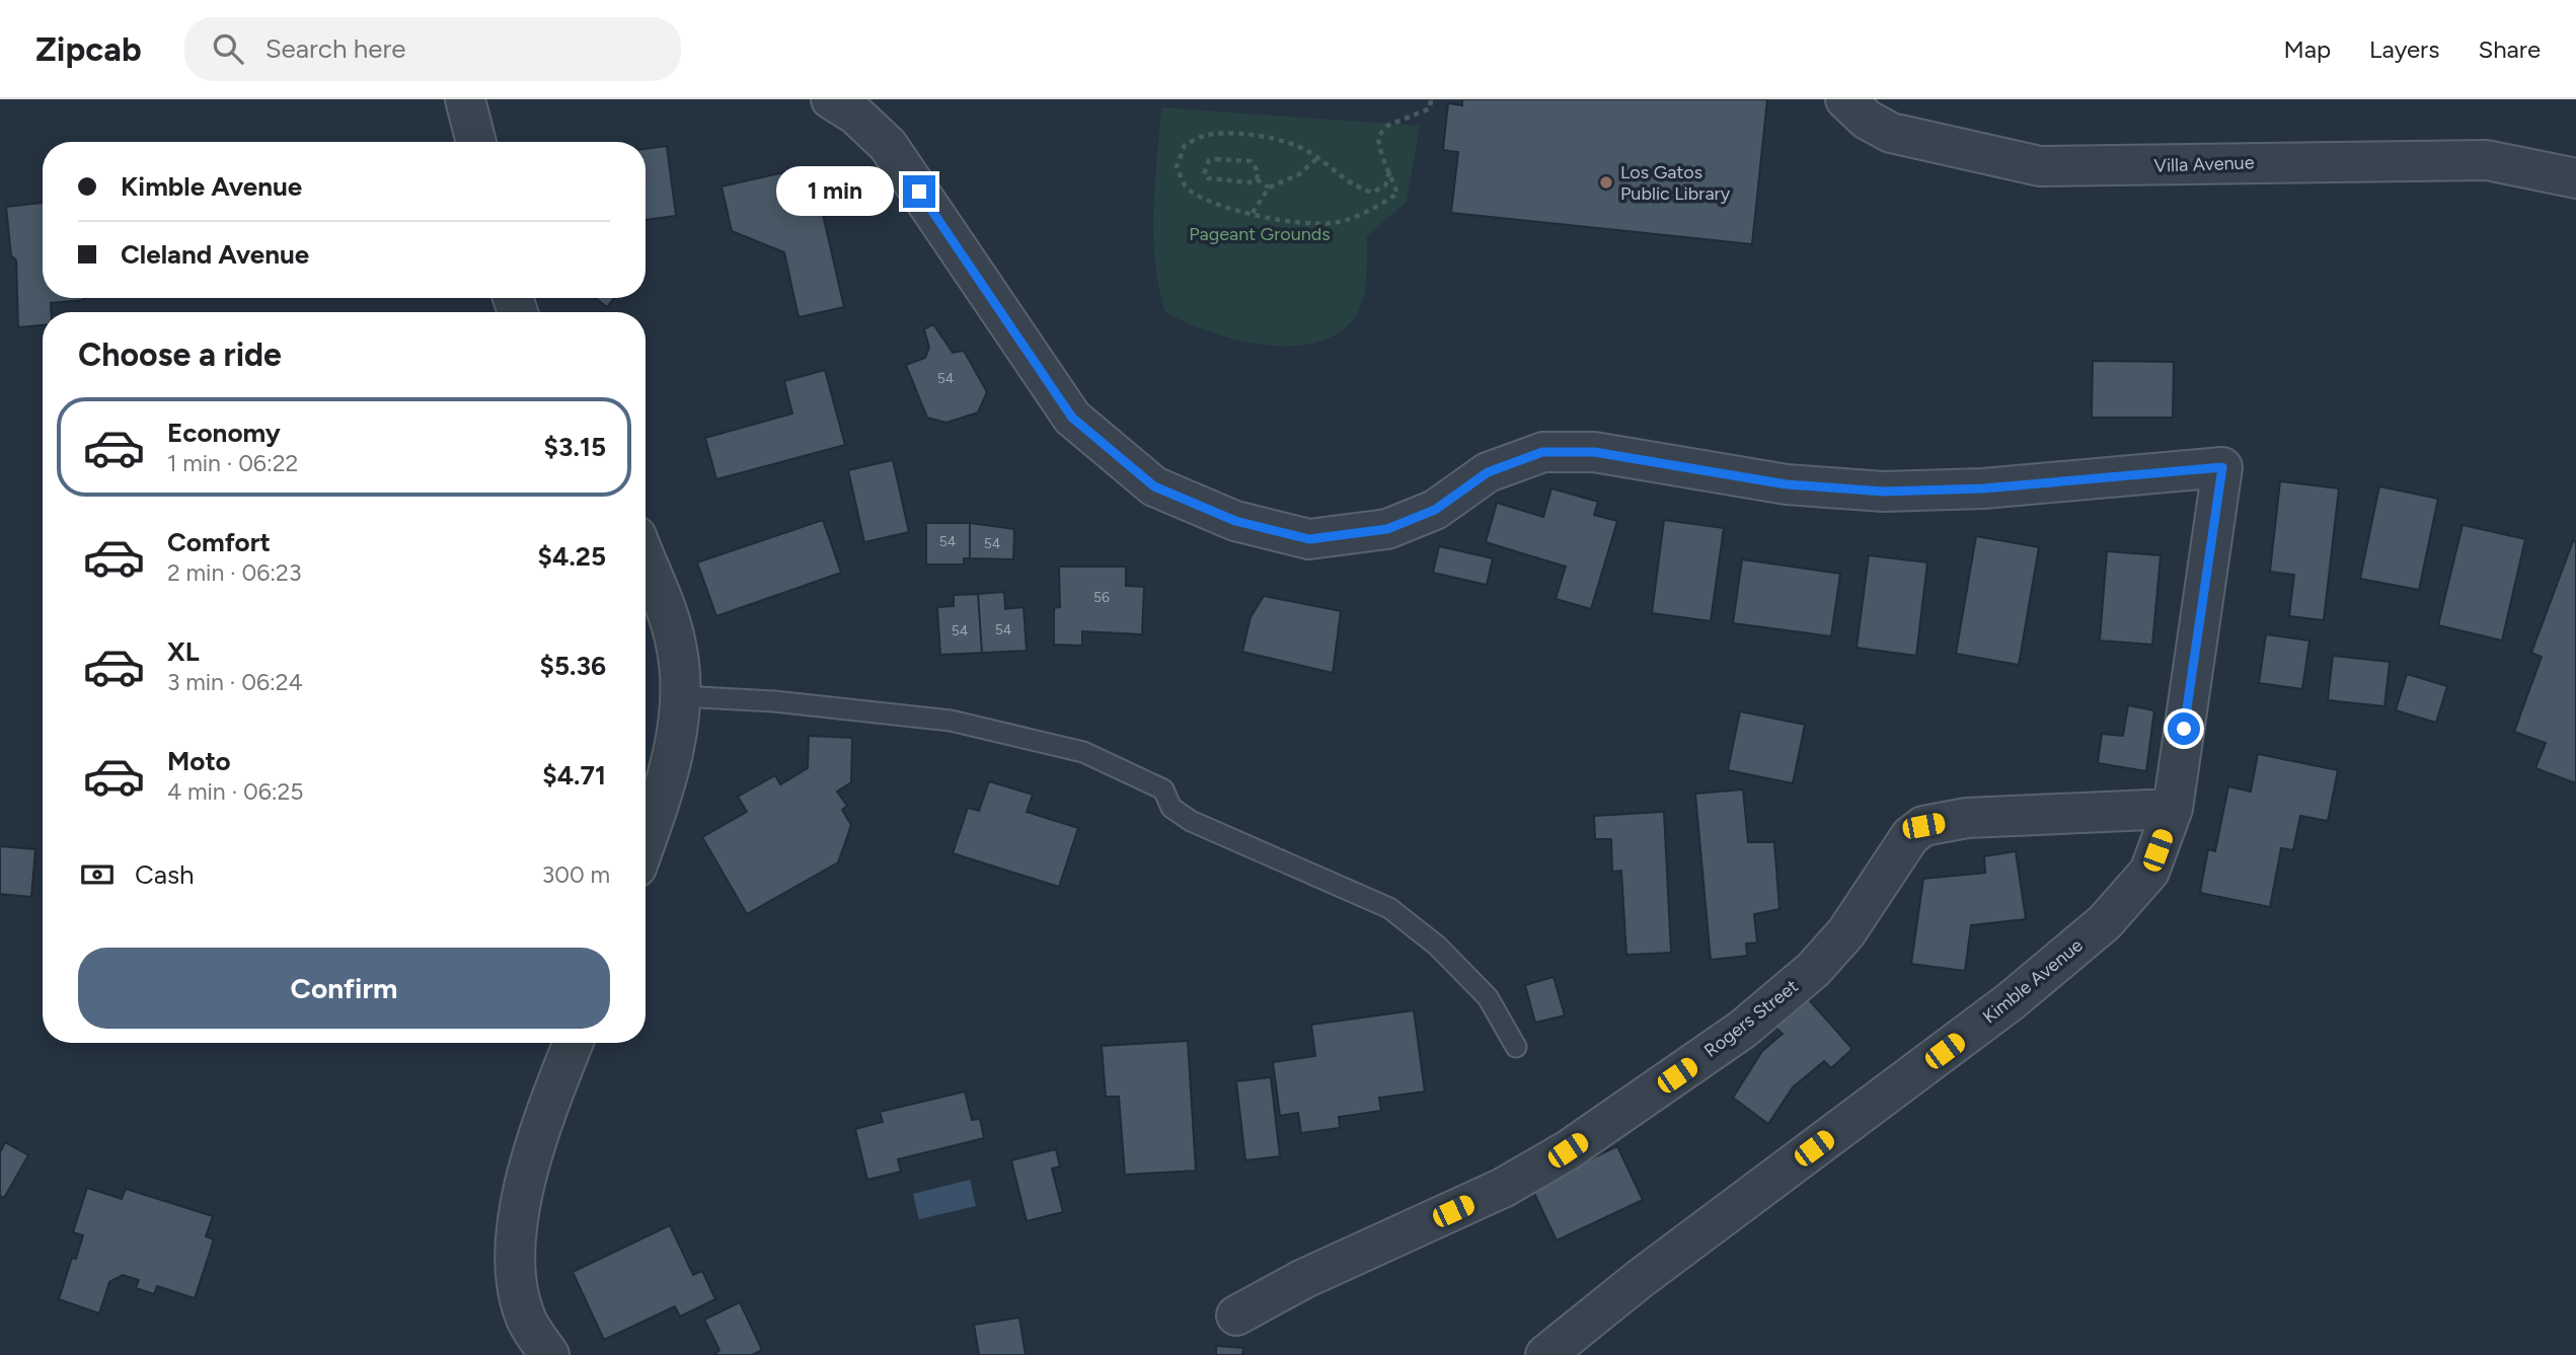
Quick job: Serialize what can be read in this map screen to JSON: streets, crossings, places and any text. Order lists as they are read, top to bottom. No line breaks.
{"streets":{"street":["Villa Avenue","Kimble Avenue","Rogers Street"]},"crossings":[["Kimble Avenue","Rogers Street"]],"parks":["Pageant Grounds"],"places":["Los Gatos Public Library"],"house_numbers":["54","54","54","56","54","54"],"page":{"header":"Zipcab","search":"Search here","nav":["Map","Layers","Share"],"banner":["Kimble Avenue","Cleland Avenue"],"bubble":"1 min","heading":"Choose a ride","list":[{"name":"Economy","note":"1 min · 06:22","value":"$3.15"},{"name":"Comfort","note":"2 min · 06:23","value":"$4.25"},{"name":"XL","note":"3 min · 06:24","value":"$5.36"},{"name":"Moto","note":"4 min · 06:25","value":"$4.71"}],"pay":["Cash","300 m"],"buttons":"Confirm"}}
